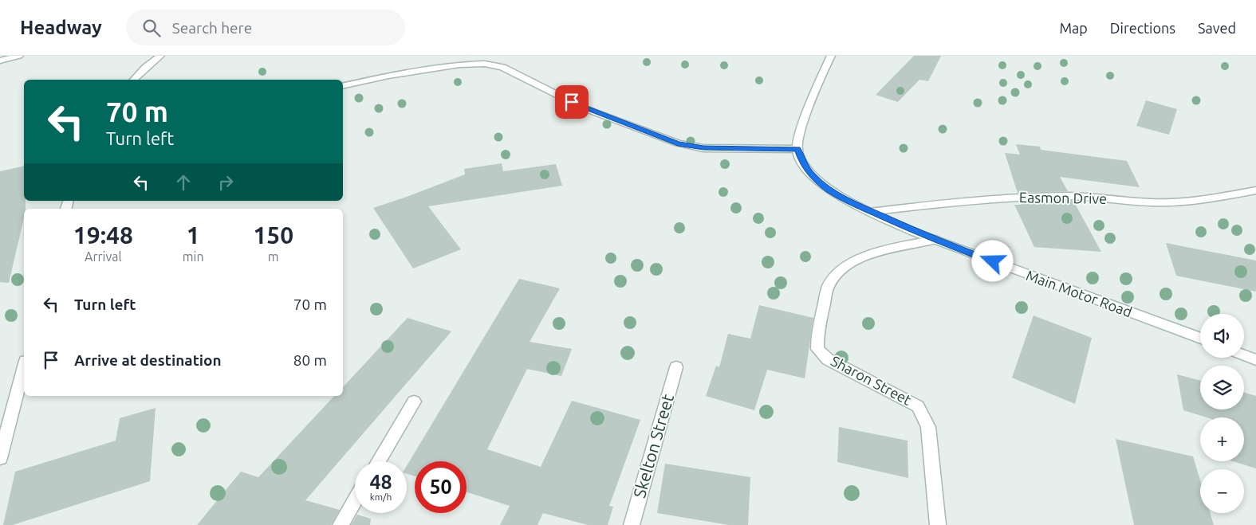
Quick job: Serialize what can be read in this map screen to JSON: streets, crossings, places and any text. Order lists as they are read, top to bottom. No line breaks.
{"streets":{"street":["Easmon Drive","Main Motor Road","Sharon Street","Skelton Street"]},"crossings":[["Easmon Drive","Main Motor Road"],["Main Motor Road","Sharon Street"]],"page":{"header":"Headway","search":"Search here","nav":["Map","Directions","Saved"],"turn":["70 m","Turn left"],"eta":["19:48","Arrival","1","min","150","m"],"list":[{"name":"Turn left","value":"70 m"},{"name":"Arrive at destination","value":"80 m"}],"map_buttons":["+","−"],"speed":"48 km/h","limit":"50"}}
